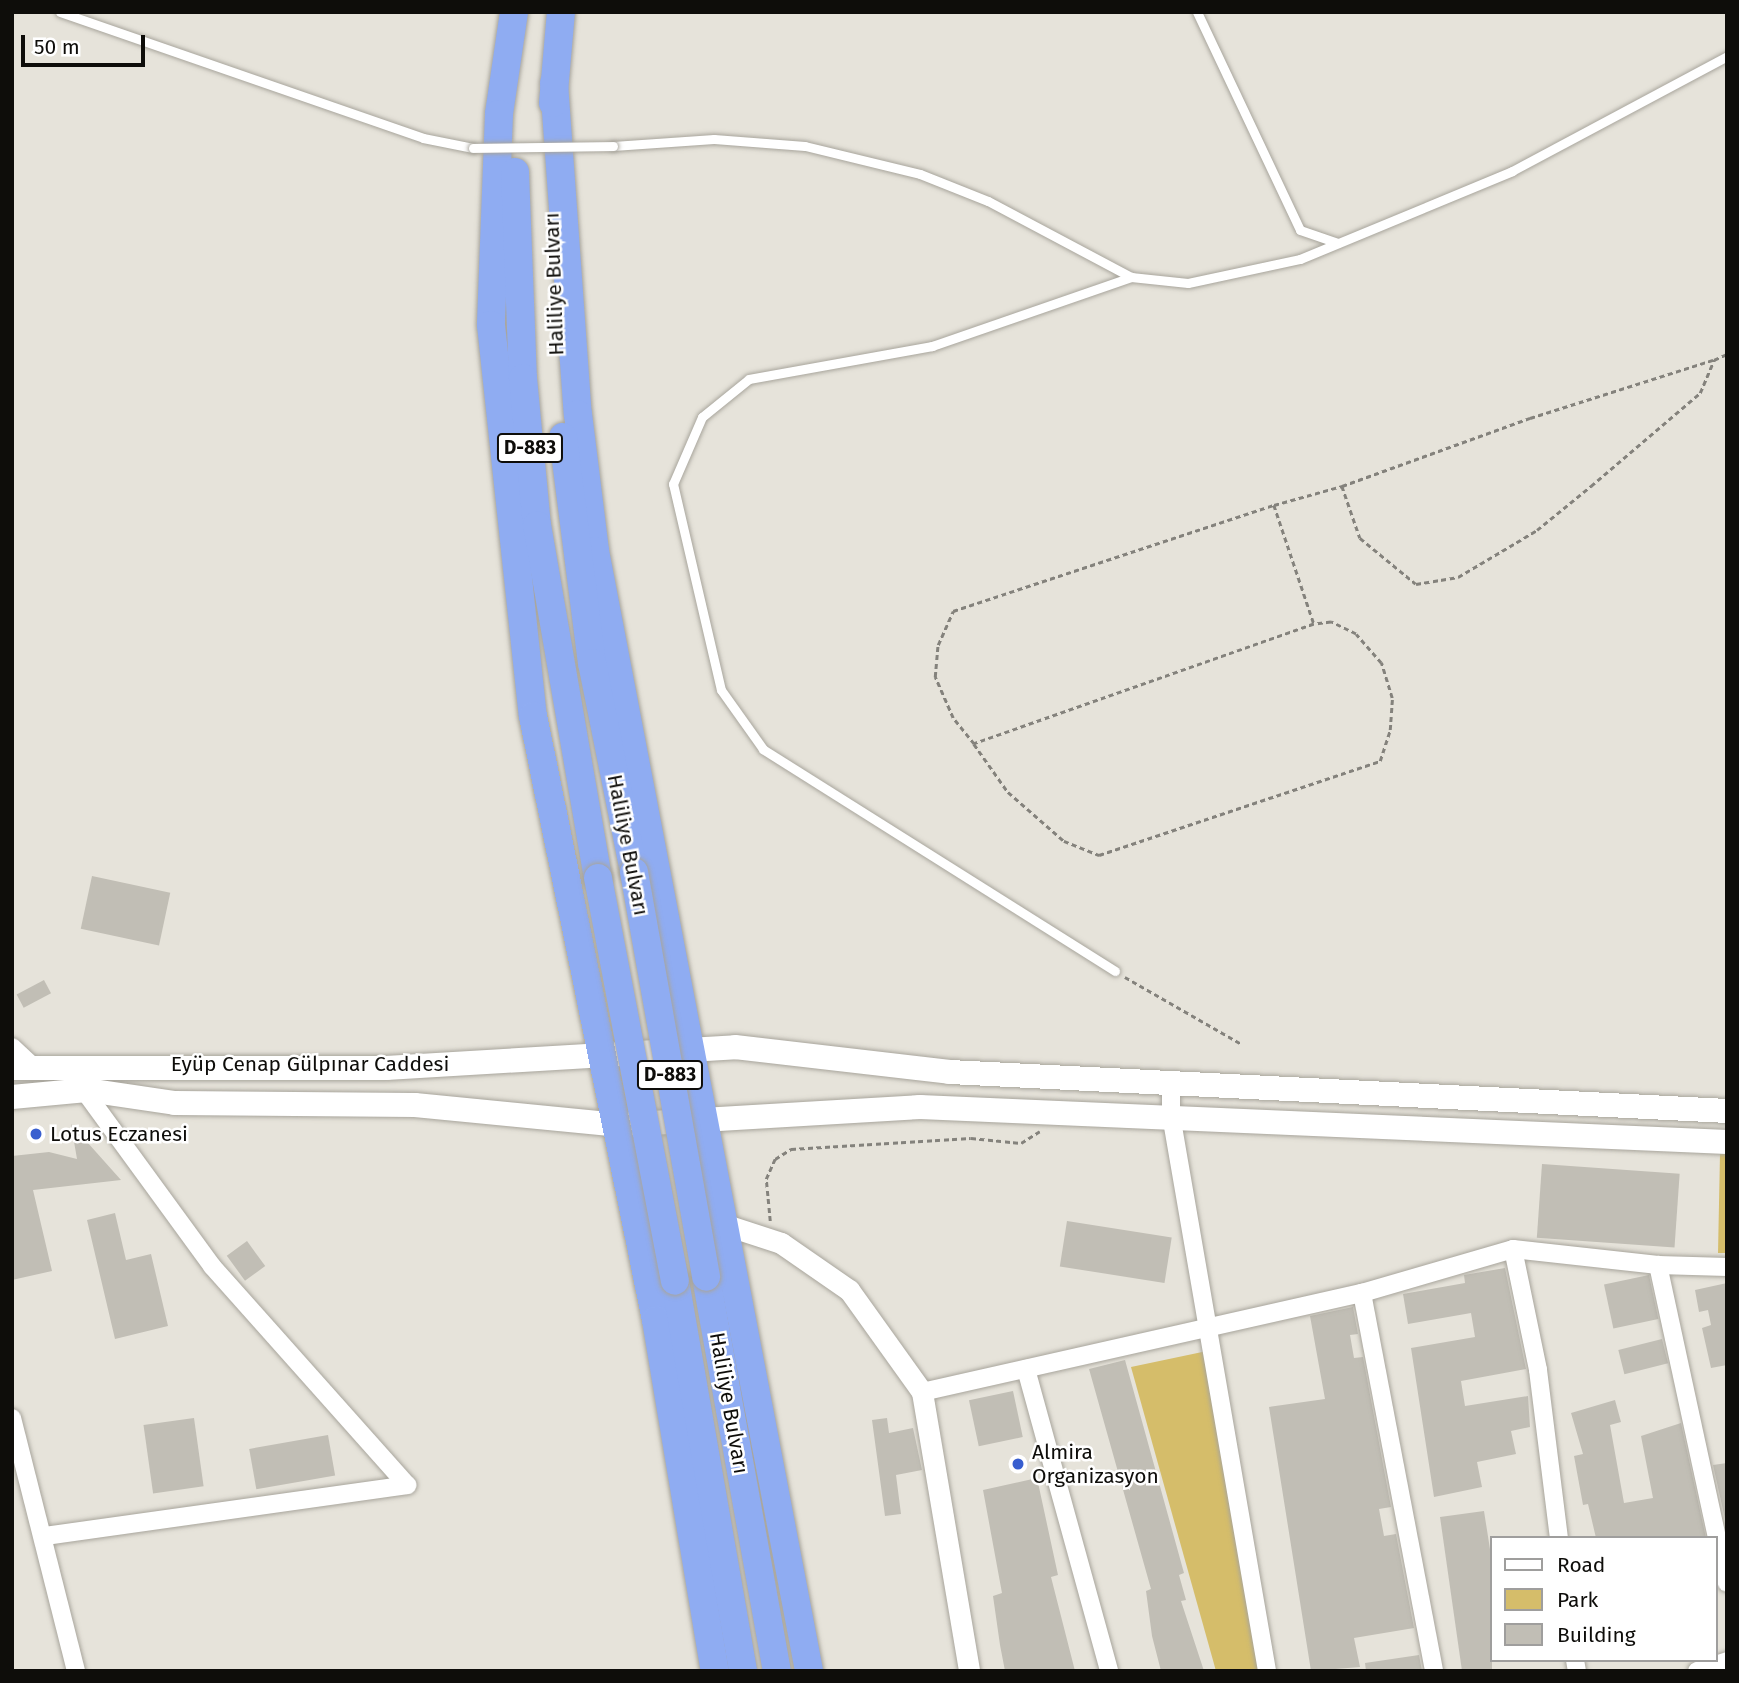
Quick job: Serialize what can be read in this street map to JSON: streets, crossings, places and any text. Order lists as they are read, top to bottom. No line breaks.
{"streets":{"highway":["Haliliye Bulvarı","D-883"],"main road":["Eyüp Cenap Gülpınar Caddesi"]},"places":["Lotus Eczanesi","Almira Organizasyon"],"legend":["Road","Park","Building"],"scale_bar":"50 m"}
